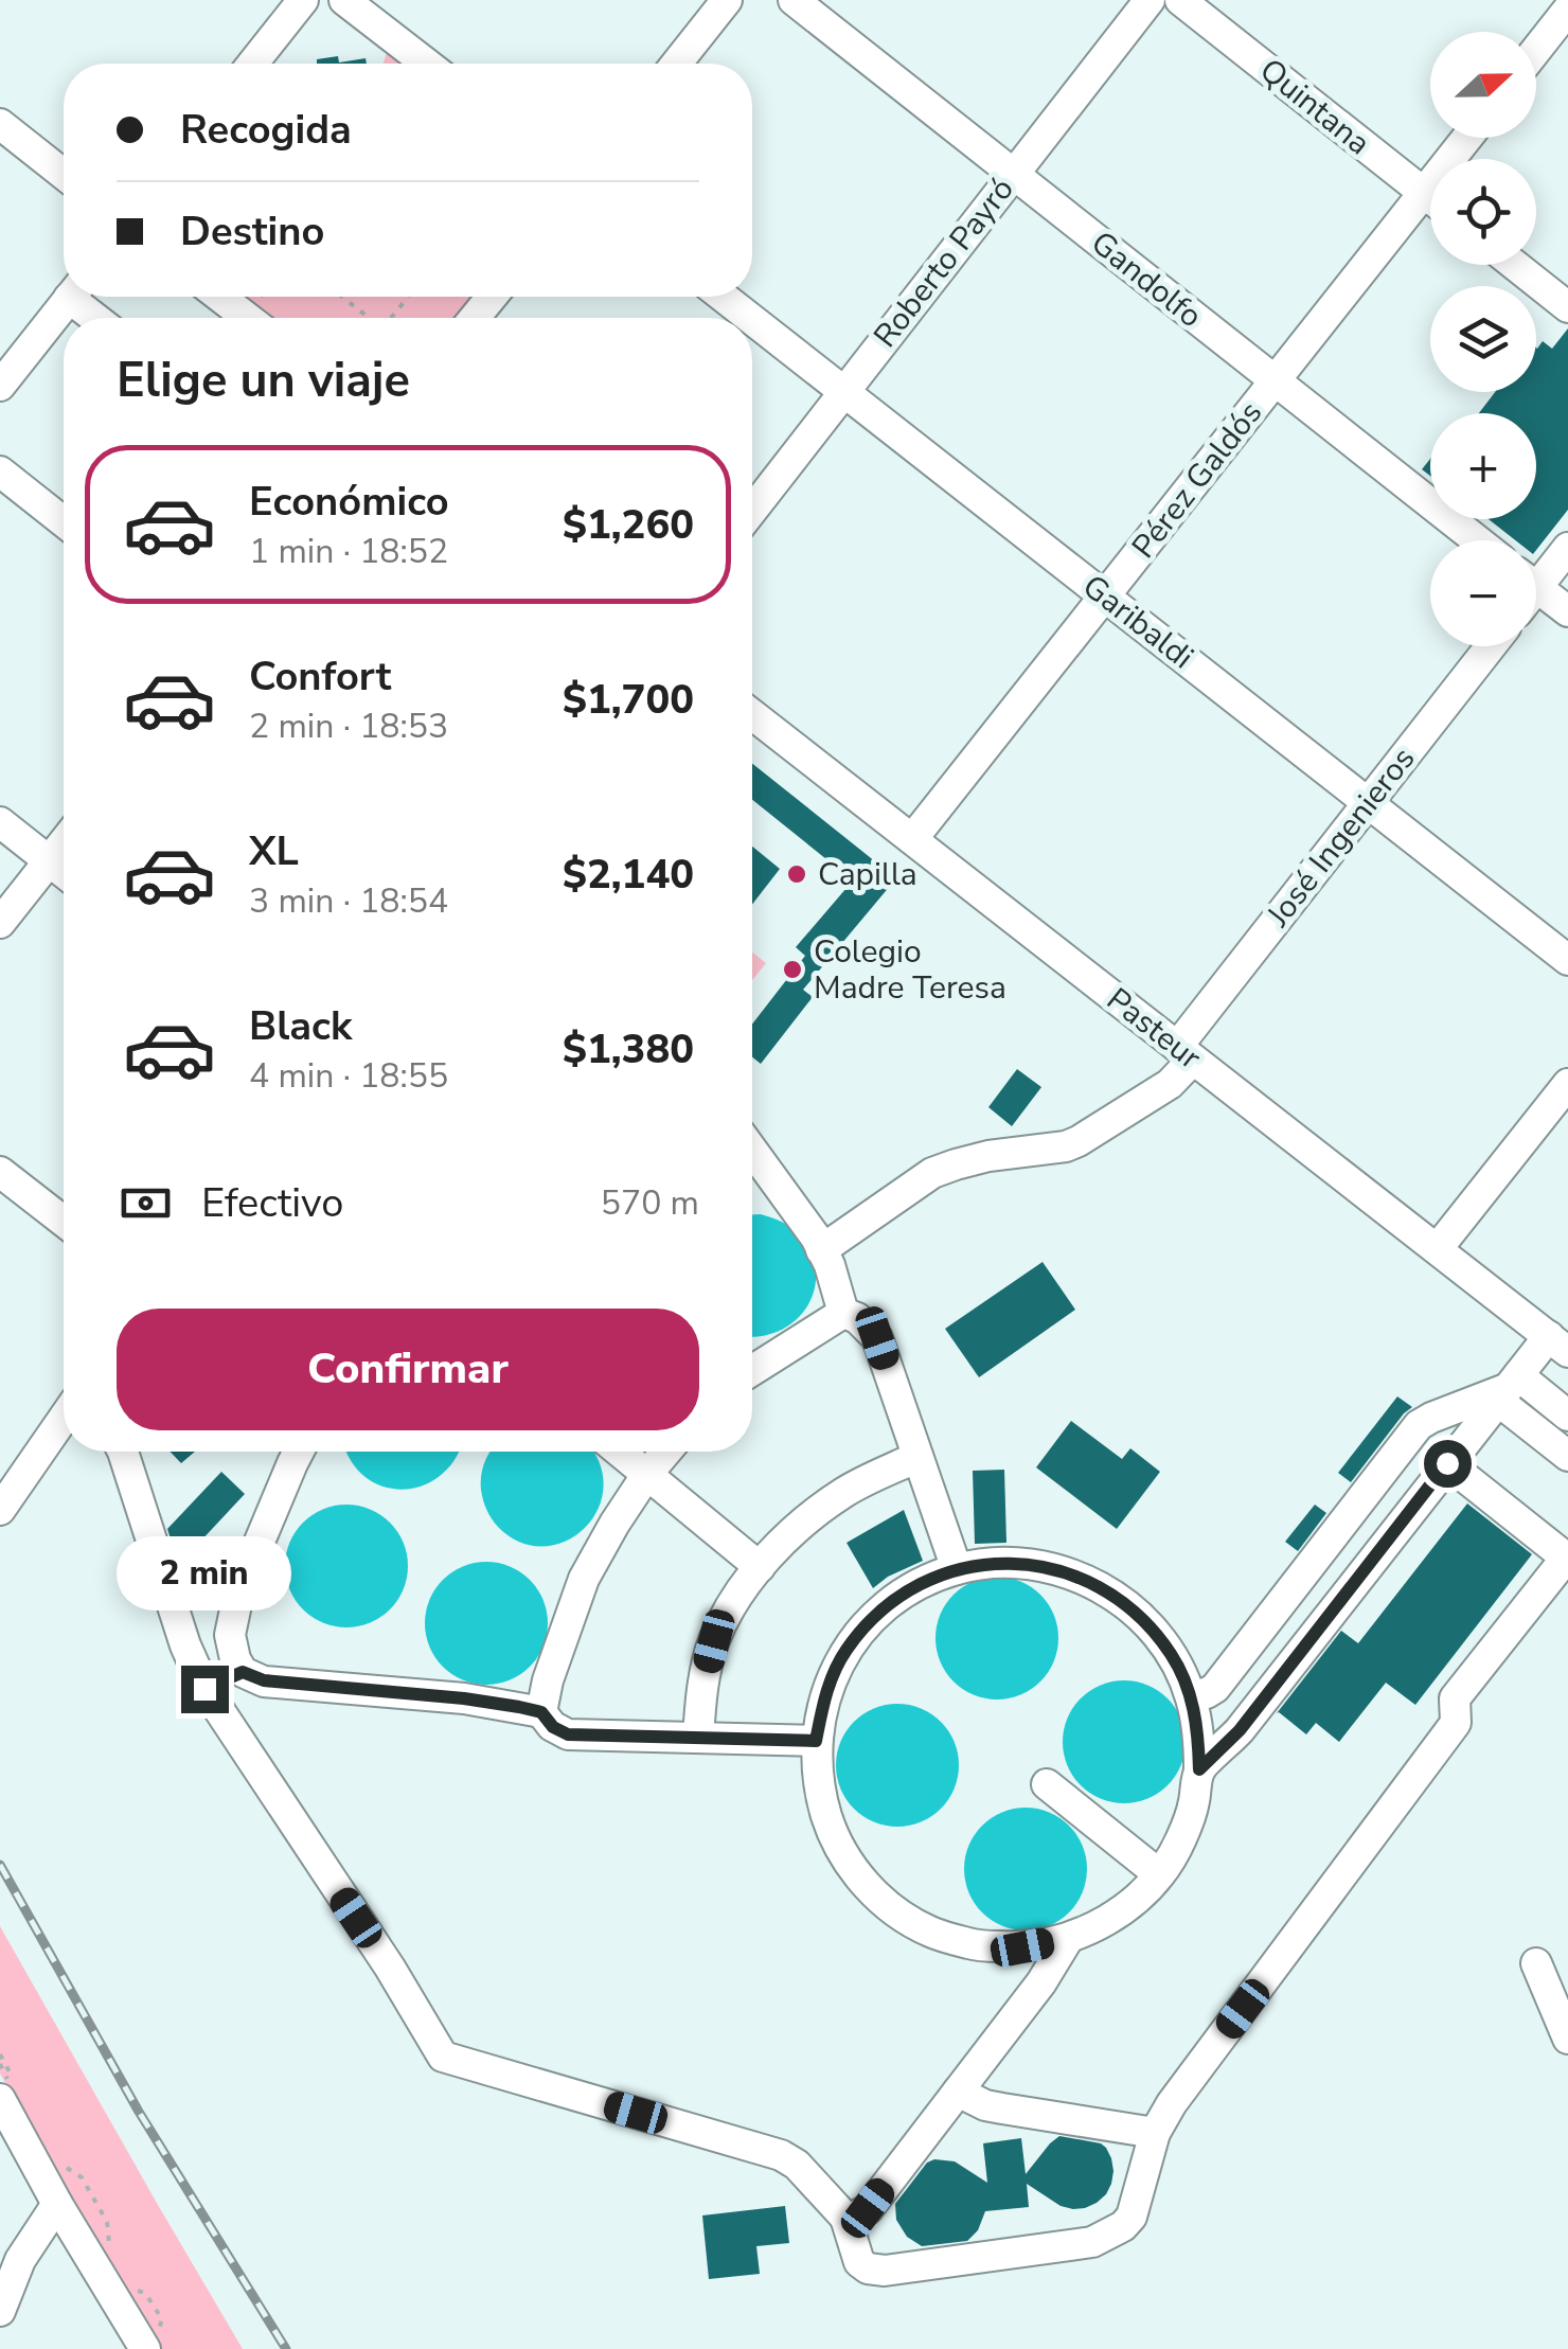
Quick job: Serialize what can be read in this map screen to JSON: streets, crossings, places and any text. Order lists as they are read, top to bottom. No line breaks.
{"streets":{"street":["Quintana","Roberto Payró","Gandolfo","Pérez Galdós","Garibaldi","José Ingenieros","Pasteur"]},"crossings":[["Quintana","Pérez Galdós"],["Roberto Payró","Gandolfo"],["Roberto Payró","Garibaldi"],["Gandolfo","Pérez Galdós"],["Pérez Galdós","Garibaldi"],["Pérez Galdós","Pasteur"],["Garibaldi","José Ingenieros"],["José Ingenieros","Pasteur"]],"places":["Capilla","Colegio Madre Teresa"],"north":"right","page":{"map_buttons":["+","−"],"banner":["Recogida","Destino"],"heading":"Elige un viaje","list":[{"name":"Económico","note":"1 min · 18:52","value":"$1,260"},{"name":"Confort","note":"2 min · 18:53","value":"$1,700"},{"name":"XL","note":"3 min · 18:54","value":"$2,140"},{"name":"Black","note":"4 min · 18:55","value":"$1,380"}],"pay":["Efectivo","570 m"],"buttons":"Confirmar","bubble":"2 min"}}
